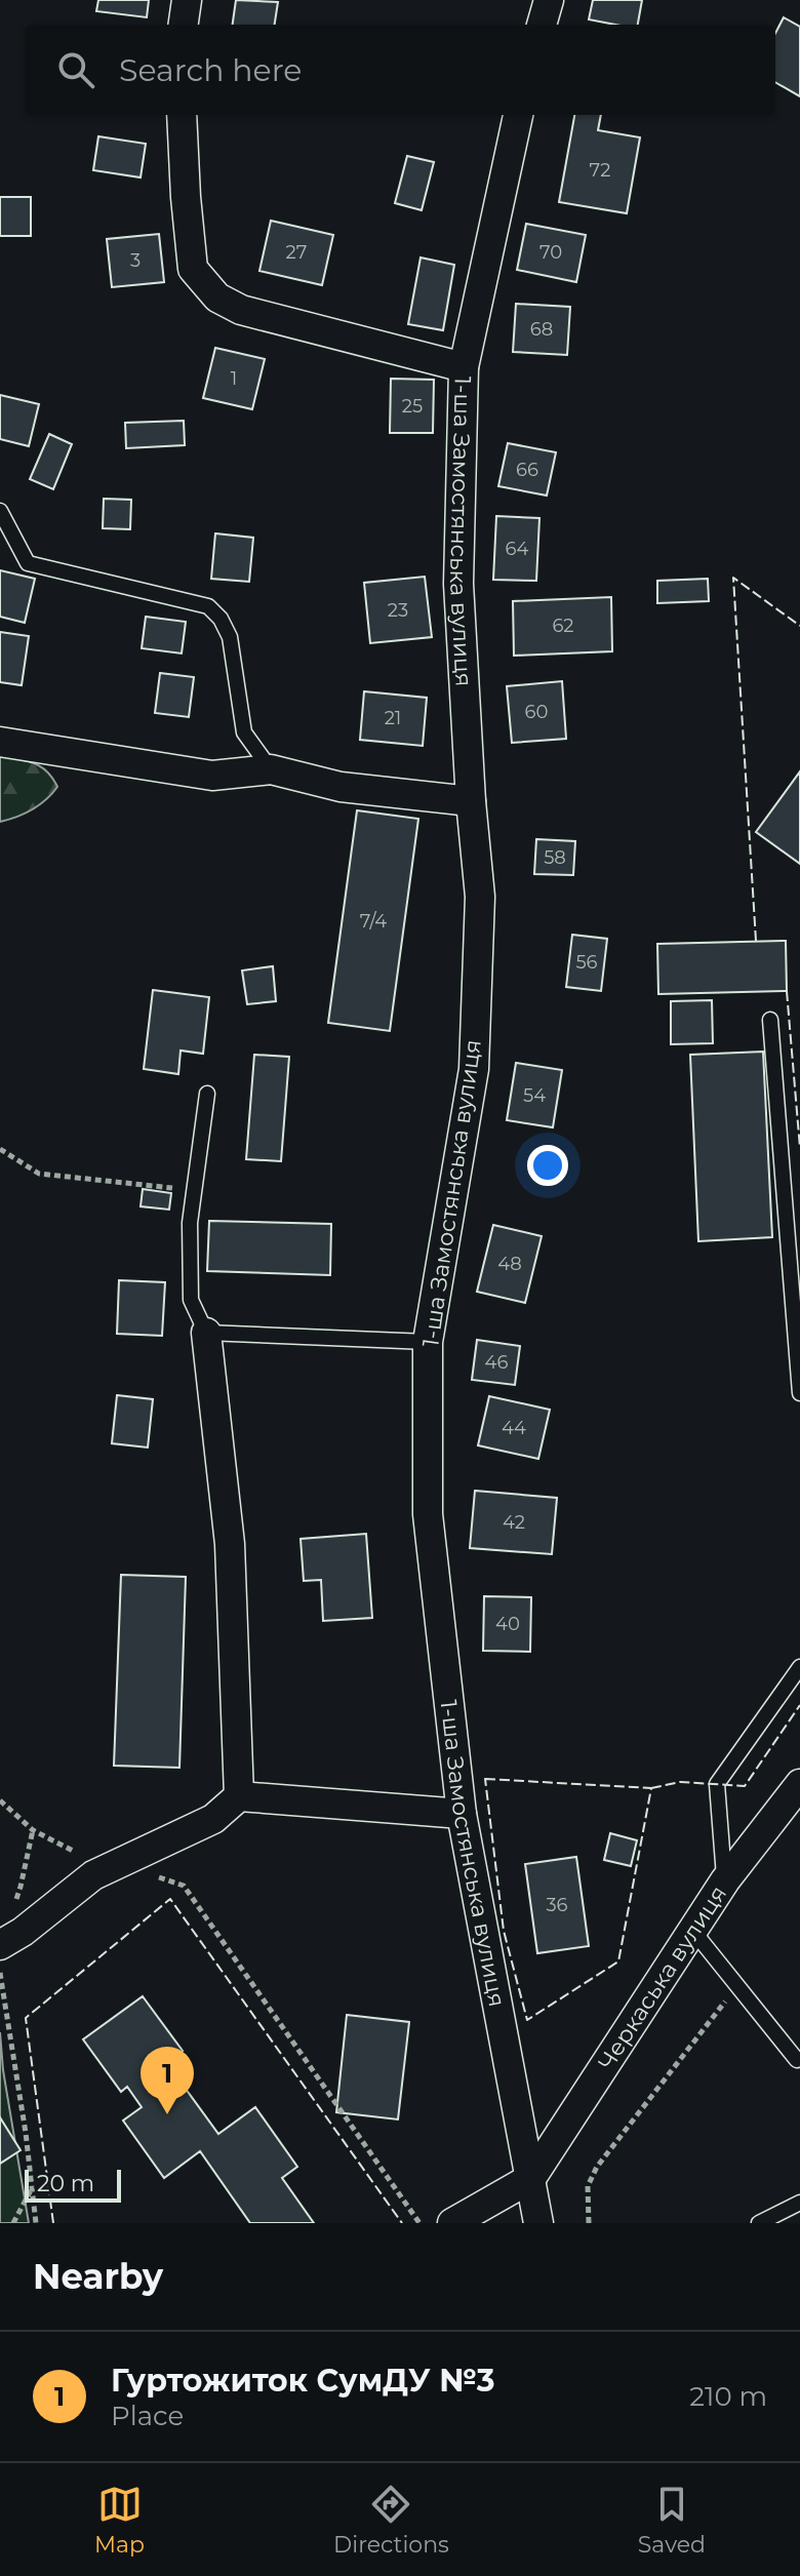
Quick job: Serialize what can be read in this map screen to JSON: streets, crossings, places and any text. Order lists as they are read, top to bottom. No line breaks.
{"streets":{"street":["1-ша Замостянська вулиця","Черкаська вулиця"]},"crossings":[["1-ша Замостянська вулиця","Черкаська вулиця"]],"house_numbers":["72","27","70","3","68","1","25","66","64","23","62","60","21","58","7/4","56","54","48","46","44","42","40","36"],"scale_bar":"20 m","page":{"search":"Search here","pins":"1","scale":"20 m","heading":"Nearby","list":[{"mark":"1","name":"Гуртожиток СумДУ №3","note":"Place","value":"210 m"}],"nav":["Map","Directions","Saved"]}}
